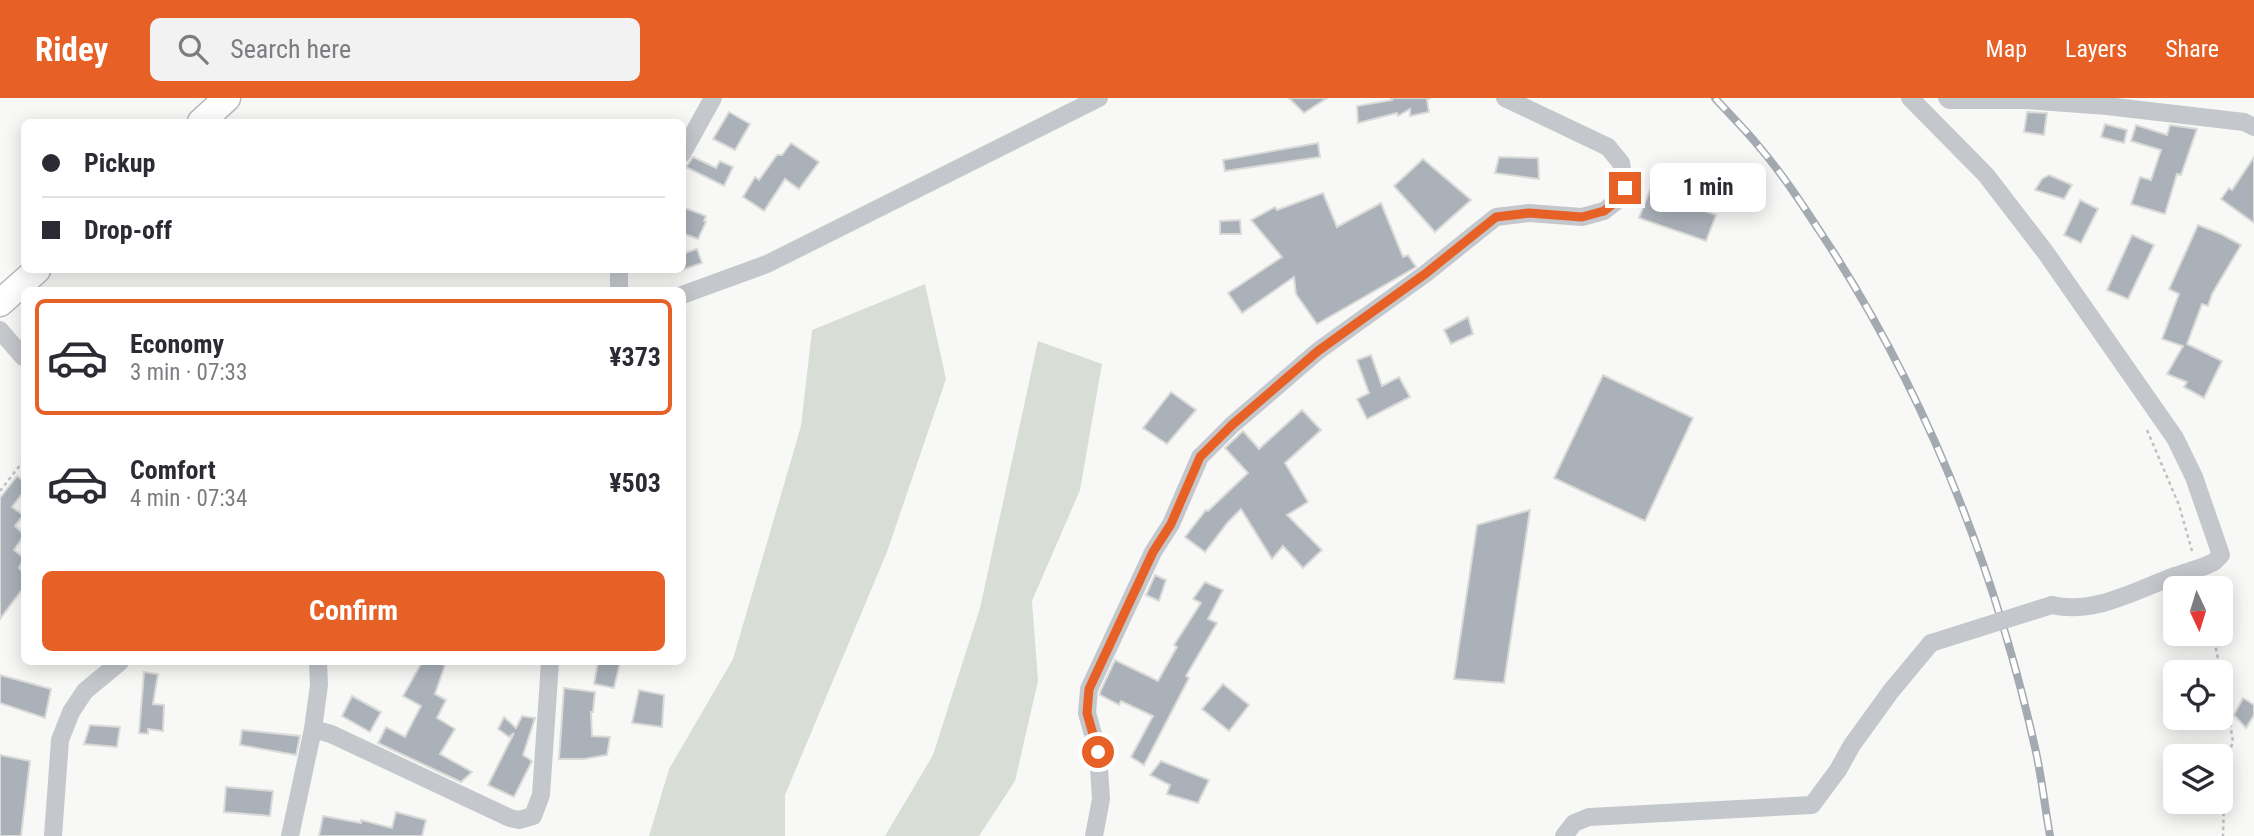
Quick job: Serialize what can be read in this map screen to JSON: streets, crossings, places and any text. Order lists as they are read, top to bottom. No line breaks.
{"north":"bottom","page":{"header":"Ridey","search":"Search here","nav":["Map","Layers","Share"],"banner":["Pickup","Drop-off"],"bubble":"1 min","list":[{"name":"Economy","note":"3 min · 07:33","value":"¥373"},{"name":"Comfort","note":"4 min · 07:34","value":"¥503"}],"buttons":"Confirm"}}
